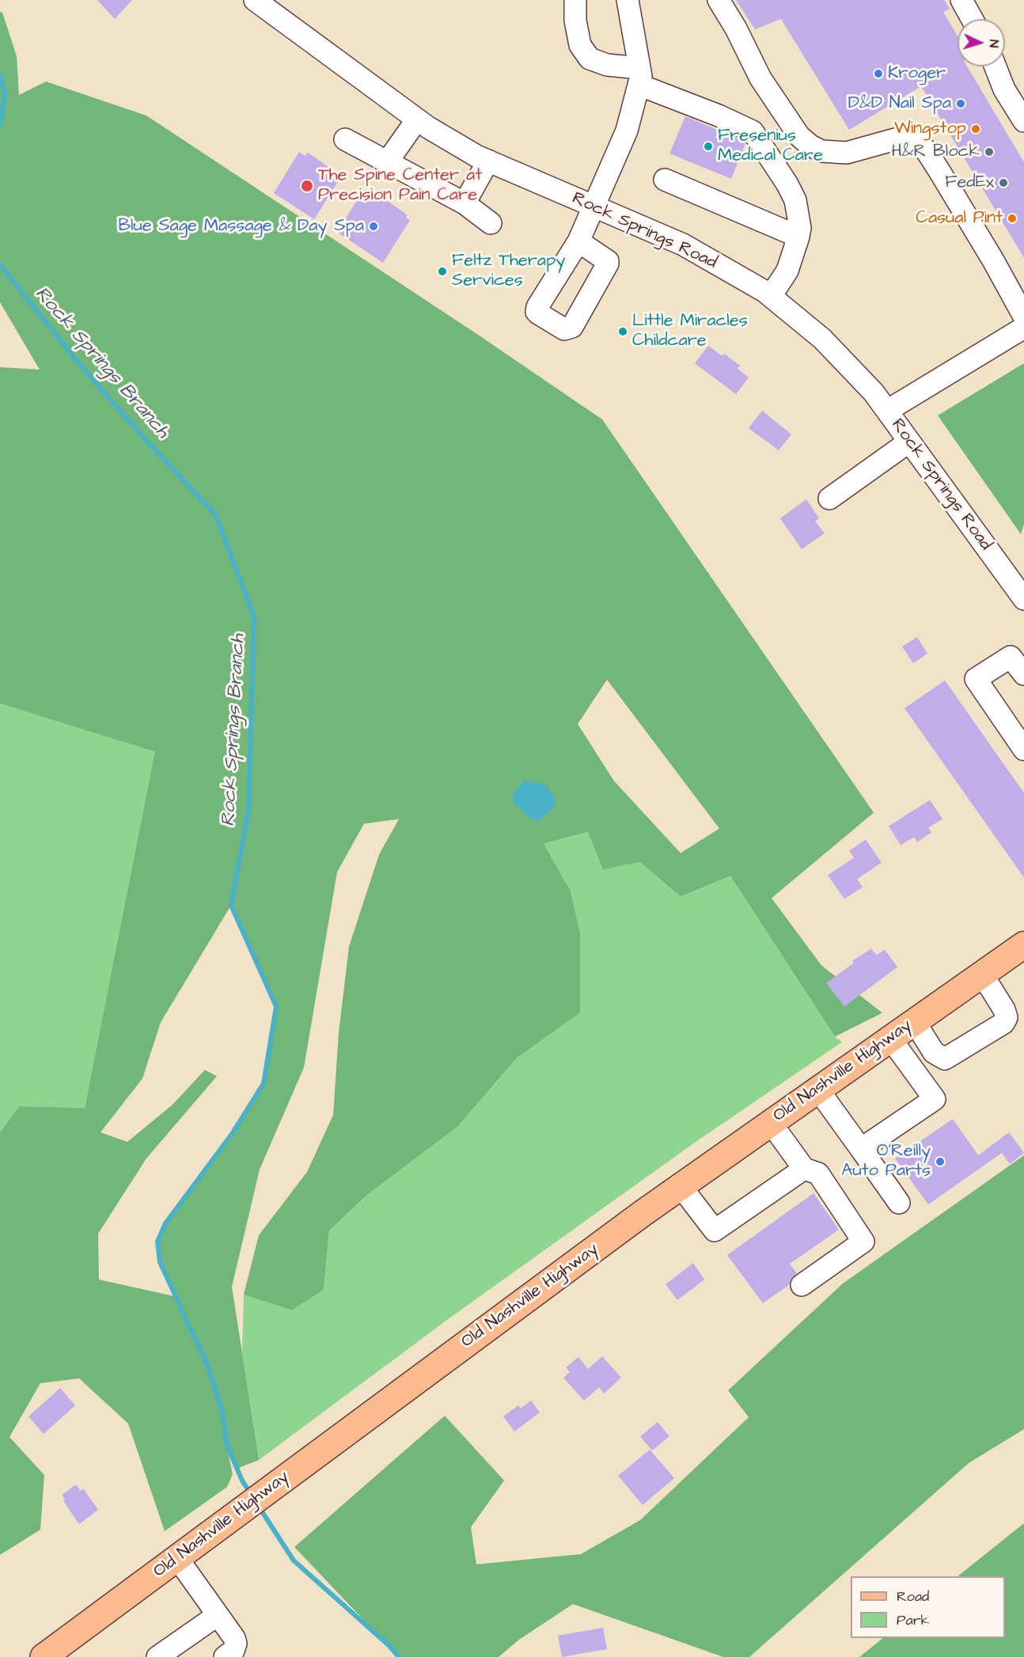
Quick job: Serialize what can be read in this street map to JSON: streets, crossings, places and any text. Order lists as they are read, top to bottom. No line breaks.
{"streets":{"main road":["Old Nashville Highway"],"street":["Rock Springs Road"]},"water":["Rock Springs Branch"],"places":["Kroger","D&D Nail Spa","Wingstop","Fresenius Medical Care","H&R Block","FedEx","The Spine Center at Precision Pain Care","Casual Pint","Blue Sage Massage & Day Spa","Feltz Therapy Services","Little Miracles Childcare","O'Reilly Auto Parts"],"legend":["Road","Park"],"north":"right"}
